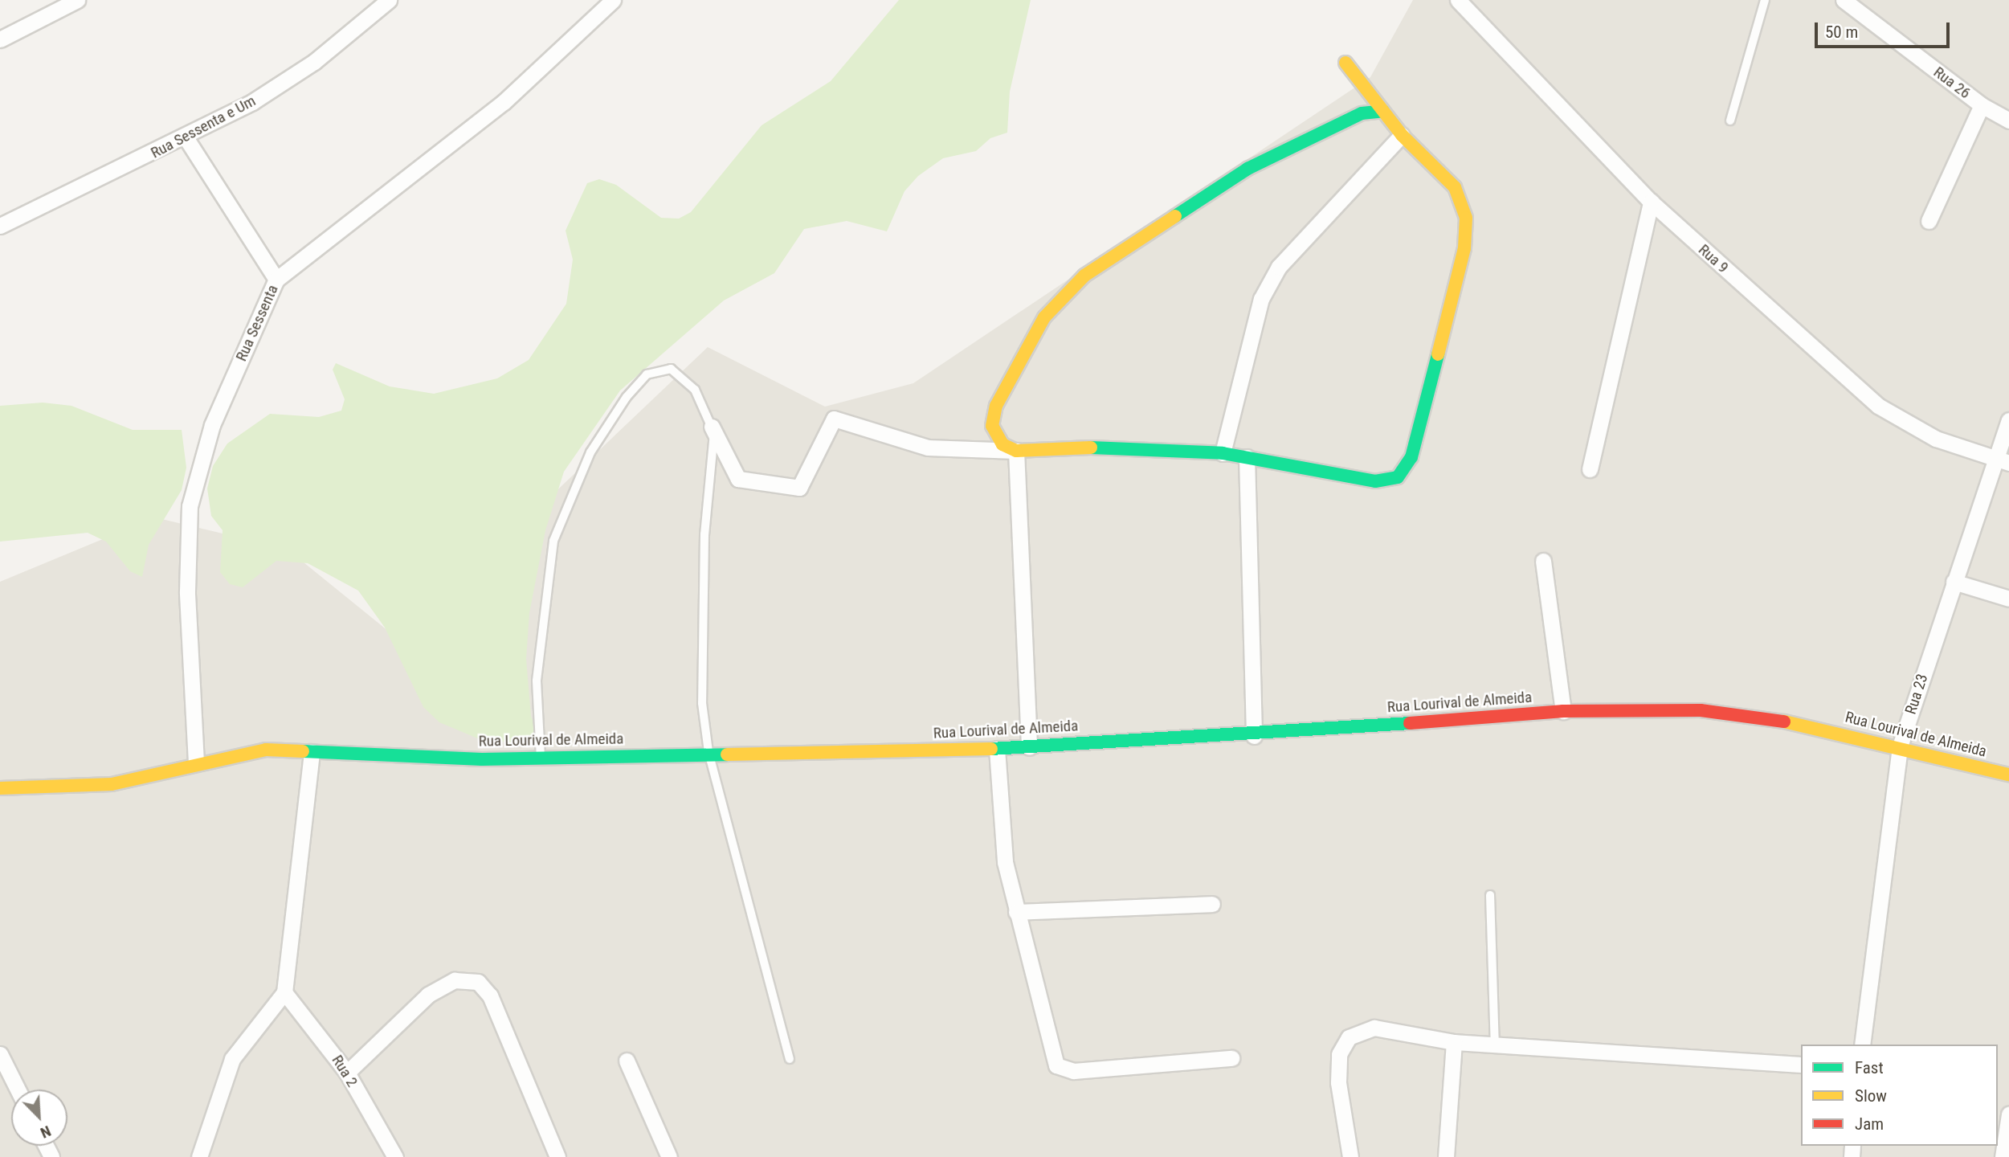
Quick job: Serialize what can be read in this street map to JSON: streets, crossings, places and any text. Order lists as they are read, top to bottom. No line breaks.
{"streets":{"street":["Rua 26","Rua Sessenta e Um","Rua 9","Rua Sessenta","Rua 23","Rua Lourival de Almeida","Rua 2"]},"crossings":[["Rua 9","Rua 23"],["Rua Sessenta","Rua Lourival de Almeida"],["Rua 23","Rua Lourival de Almeida"]],"legend":["Fast","Slow","Jam"],"scale_bar":"50 m","north":"bottom right"}
